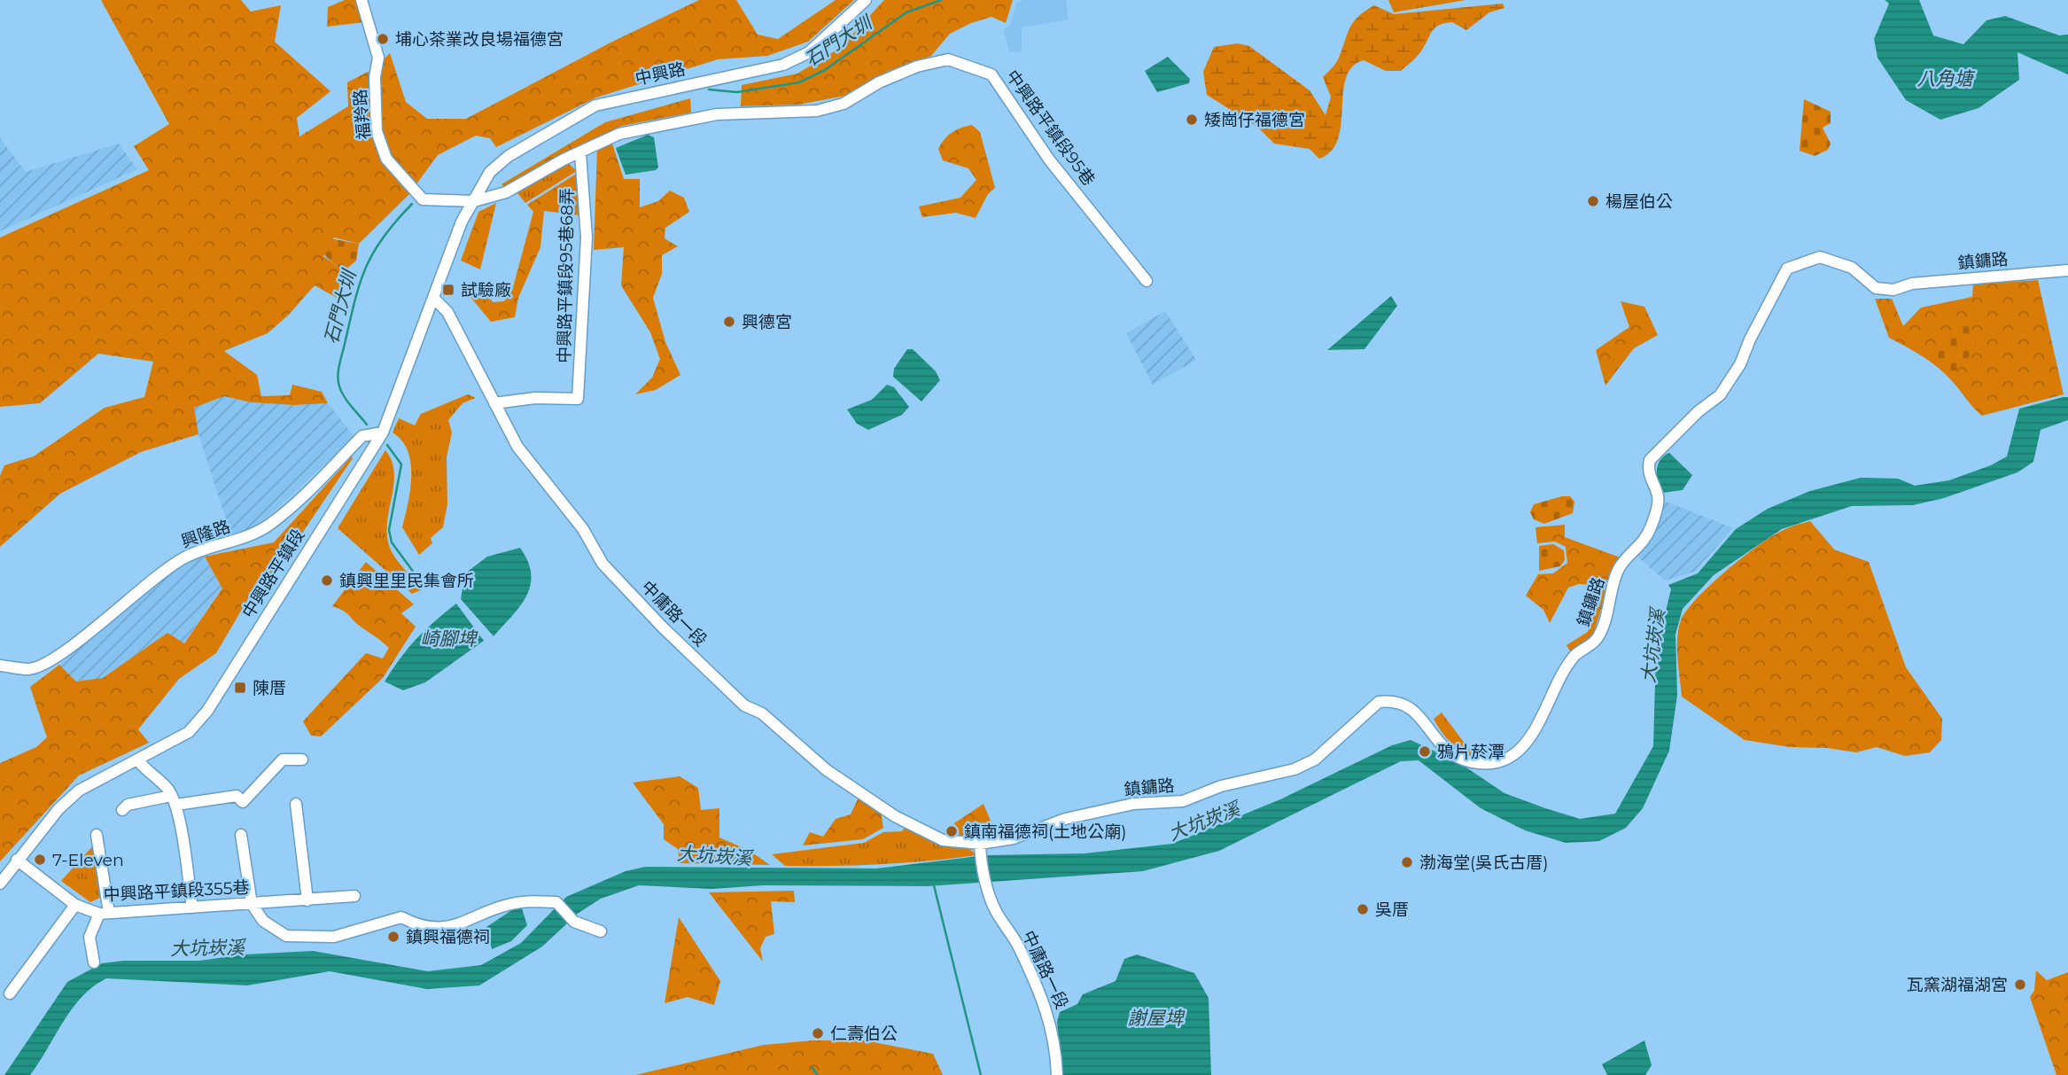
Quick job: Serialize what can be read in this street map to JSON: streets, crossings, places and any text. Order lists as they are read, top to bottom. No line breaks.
{"streets":{"street":["中興路","福羚路","中興路平鎮段95巷","鎮鏞路","中興路平鎮段95巷68弄","興隆路","中興路平鎮段","中庸路一段","中興路平鎮段355巷"]},"crossings":[["中興路","福羚路"],["中興路","中興路平鎮段95巷"],["中興路","中興路平鎮段"],["福羚路","中興路平鎮段95巷"],["福羚路","中興路平鎮段"],["中興路平鎮段95巷","中興路平鎮段95巷68弄"],["中興路平鎮段95巷","中興路平鎮段"],["鎮鏞路","中庸路一段"],["中興路平鎮段95巷68弄","中庸路一段"],["興隆路","中興路平鎮段"],["中興路平鎮段","中庸路一段"],["中興路平鎮段","中興路平鎮段355巷"]],"water":["石門大圳","八角塘","崎腳埤","大坑崁溪","謝屋埤"],"places":{"other":["埔心茶業改良場福德宮","矮崗仔福德宮","楊屋伯公","興德宮","鎮興里里民集會所","鴉片菸潭","鎮南福德祠(土地公廟)","7-Eleven","渤海堂(吳氏古厝)","吳厝","鎮興福德祠","瓦窯湖福湖宮","仁壽伯公"],"transit":["試驗廠","陳厝"]}}
